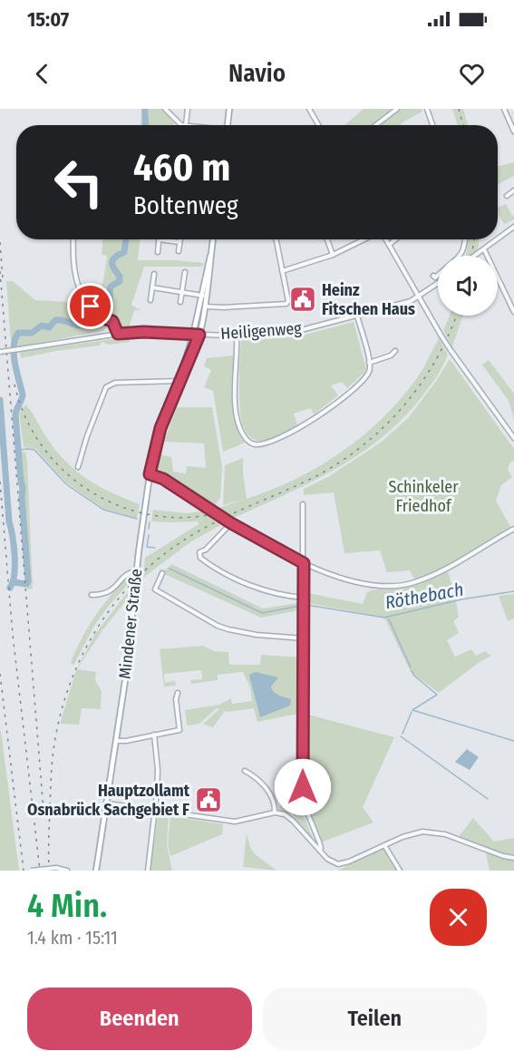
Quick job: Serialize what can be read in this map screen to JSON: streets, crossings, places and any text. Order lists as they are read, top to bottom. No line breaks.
{"streets":{"main road":["Mindener Straße"],"street":["Heiligenweg"]},"crossings":[["Heiligenweg","Mindener Straße"]],"water":["Röthebach"],"parks":["Schinkeler Friedhof"],"places":{"public building":["Heinz Fitschen Haus","Hauptzollamt Osnabrück Sachgebiet F"]},"page":{"status":"15:07","header":"Navio","turn":["460 m","Boltenweg"],"heading":["4 Min.","1.4 km · 15:11"],"buttons":["Beenden","Teilen"]}}
